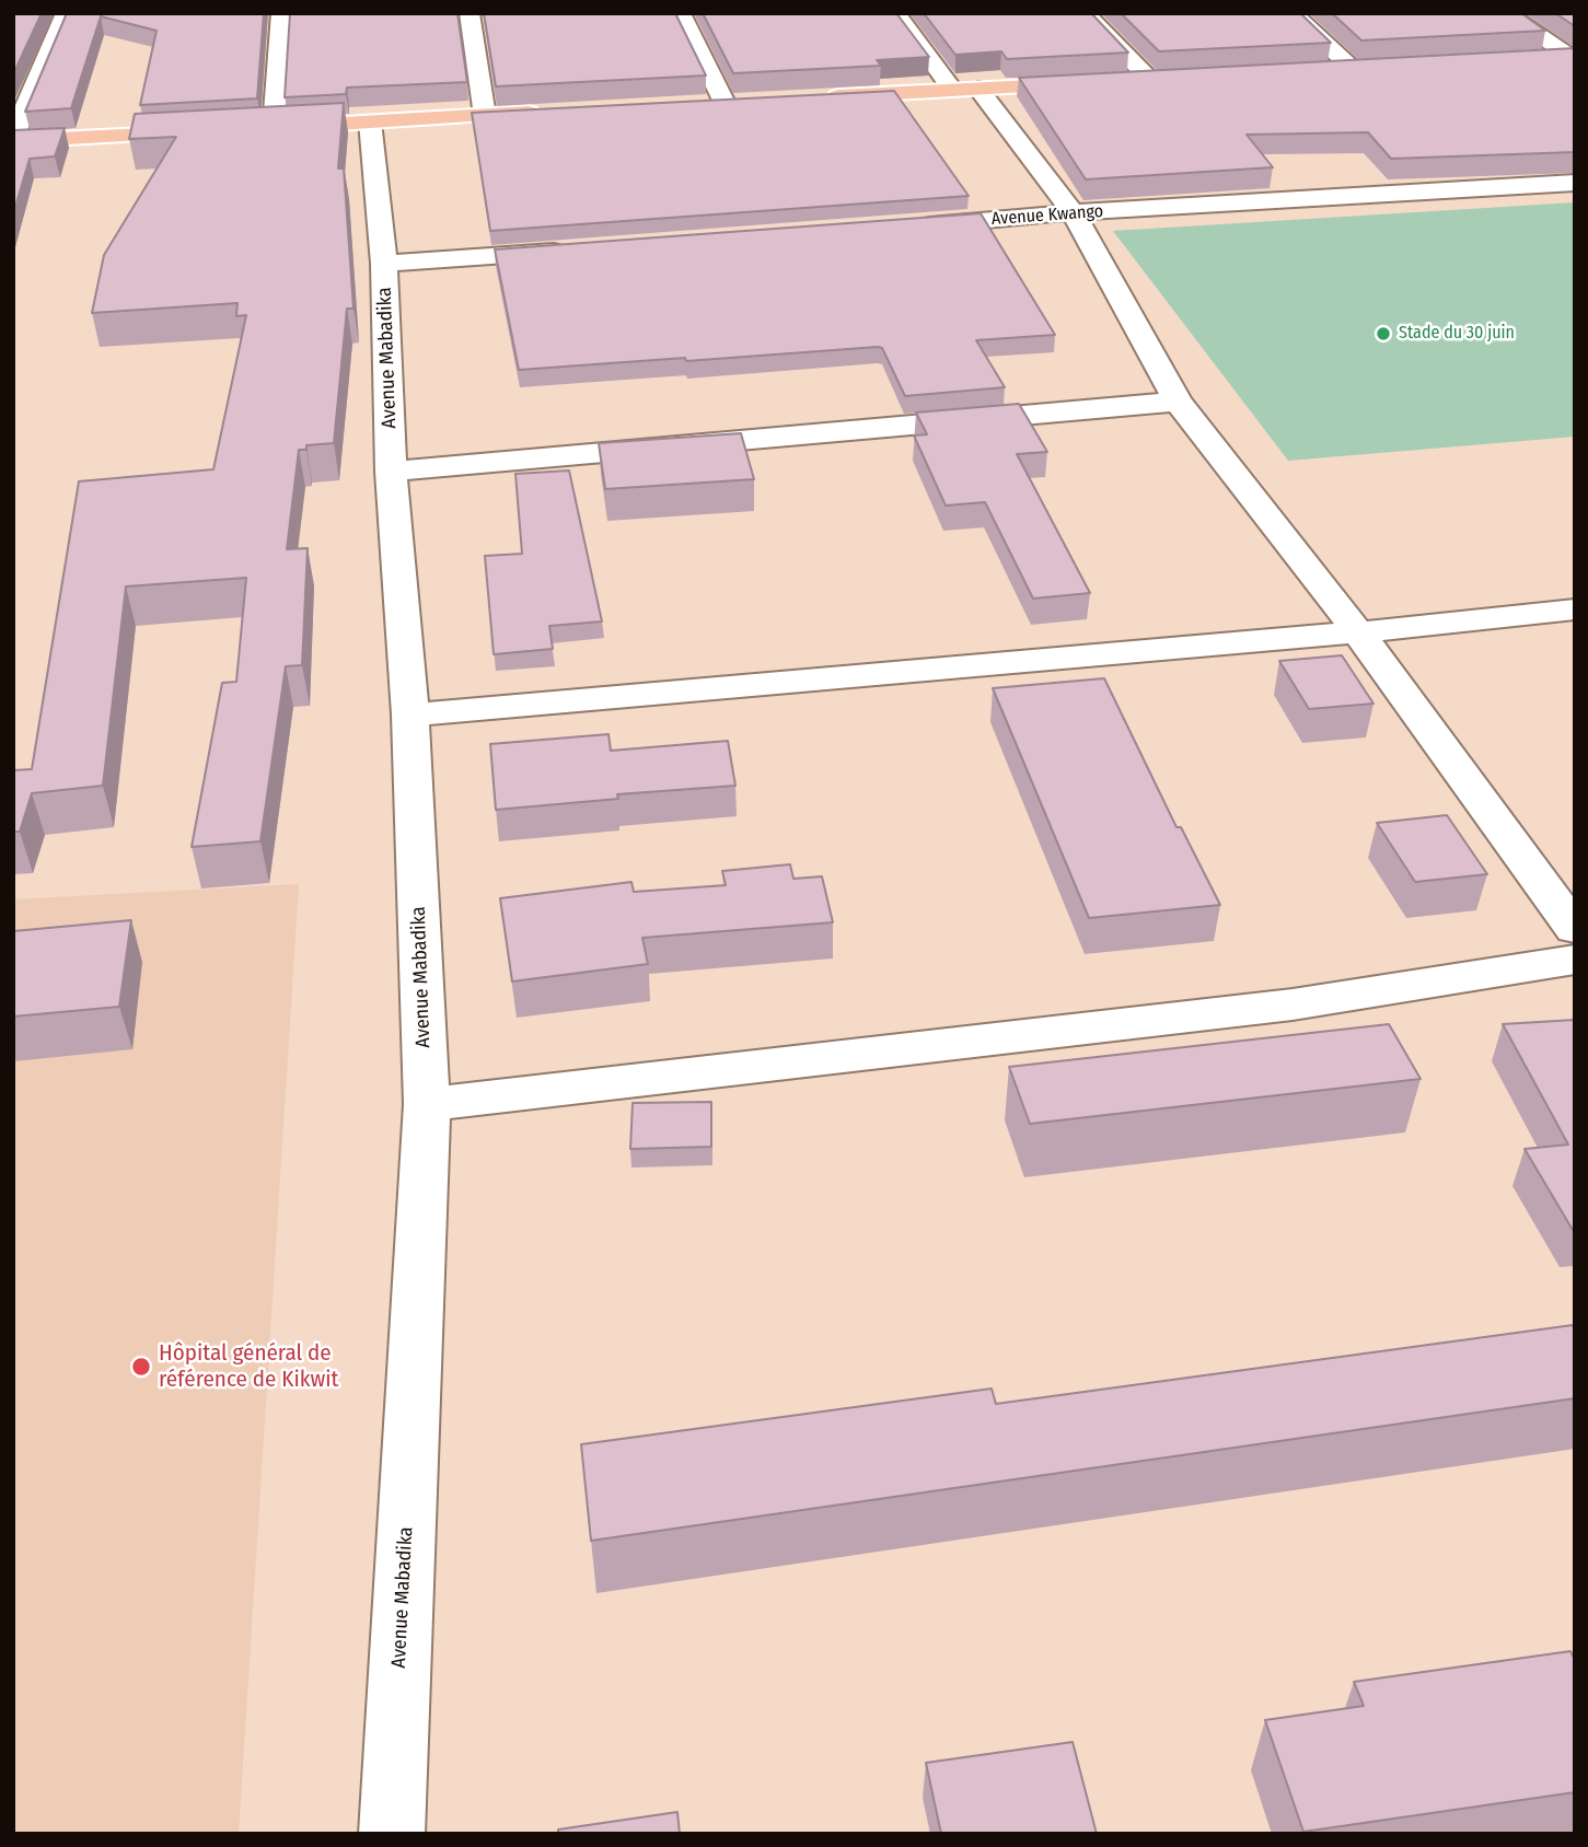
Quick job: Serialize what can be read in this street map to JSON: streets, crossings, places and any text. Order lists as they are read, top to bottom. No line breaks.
{"streets":{"street":["Avenue Kwango","Avenue Mabadika"]},"places":["Stade du 30 juin","Hôpital général de référence de Kikwit"]}
